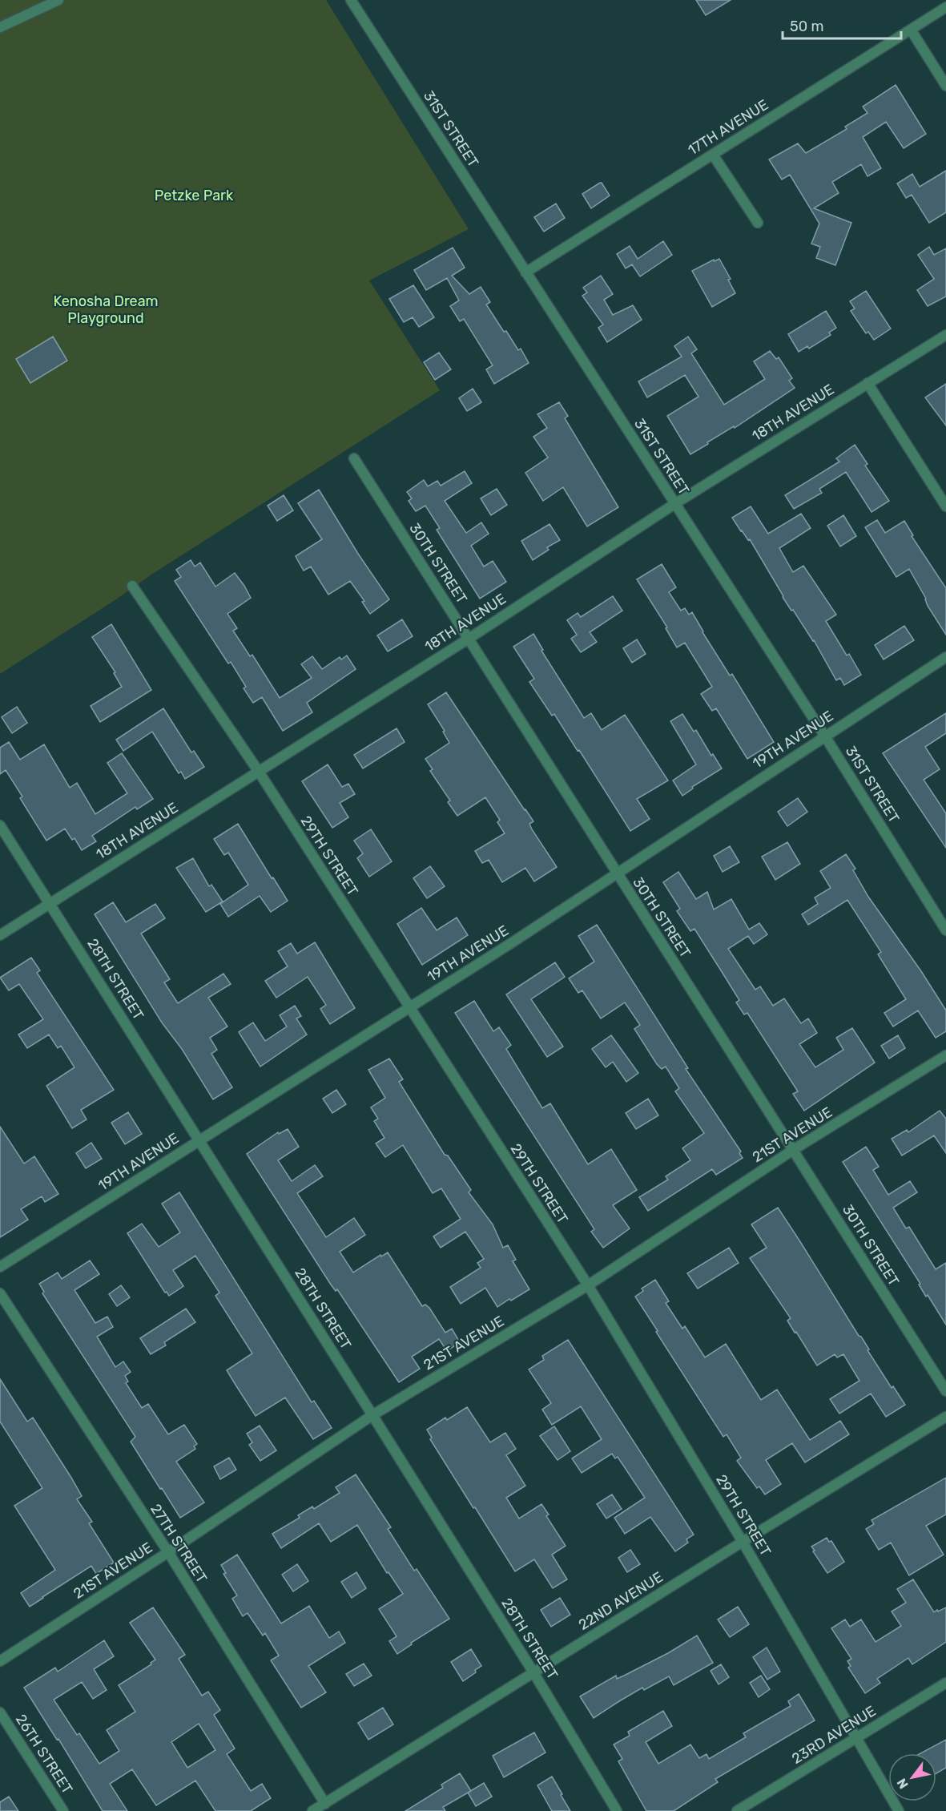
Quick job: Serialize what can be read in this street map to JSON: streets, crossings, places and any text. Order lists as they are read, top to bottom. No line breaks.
{"streets":{"street":["17TH AVENUE","31ST STREET","18TH AVENUE","30TH STREET","19TH AVENUE","29TH STREET","28TH STREET","21ST AVENUE","27TH STREET","22ND AVENUE","23RD AVENUE","26TH STREET"]},"crossings":[["17TH AVENUE","31ST STREET"],["31ST STREET","18TH AVENUE"],["31ST STREET","19TH AVENUE"],["18TH AVENUE","30TH STREET"],["18TH AVENUE","29TH STREET"],["18TH AVENUE","28TH STREET"],["30TH STREET","19TH AVENUE"],["30TH STREET","21ST AVENUE"],["19TH AVENUE","29TH STREET"],["19TH AVENUE","28TH STREET"],["29TH STREET","21ST AVENUE"],["29TH STREET","22ND AVENUE"],["29TH STREET","23RD AVENUE"],["28TH STREET","21ST AVENUE"],["28TH STREET","22ND AVENUE"],["21ST AVENUE","27TH STREET"],["27TH STREET","22ND AVENUE"]],"parks":["Petzke Park","Kenosha Dream Playground"],"scale_bar":"50 m","north":"bottom left"}
